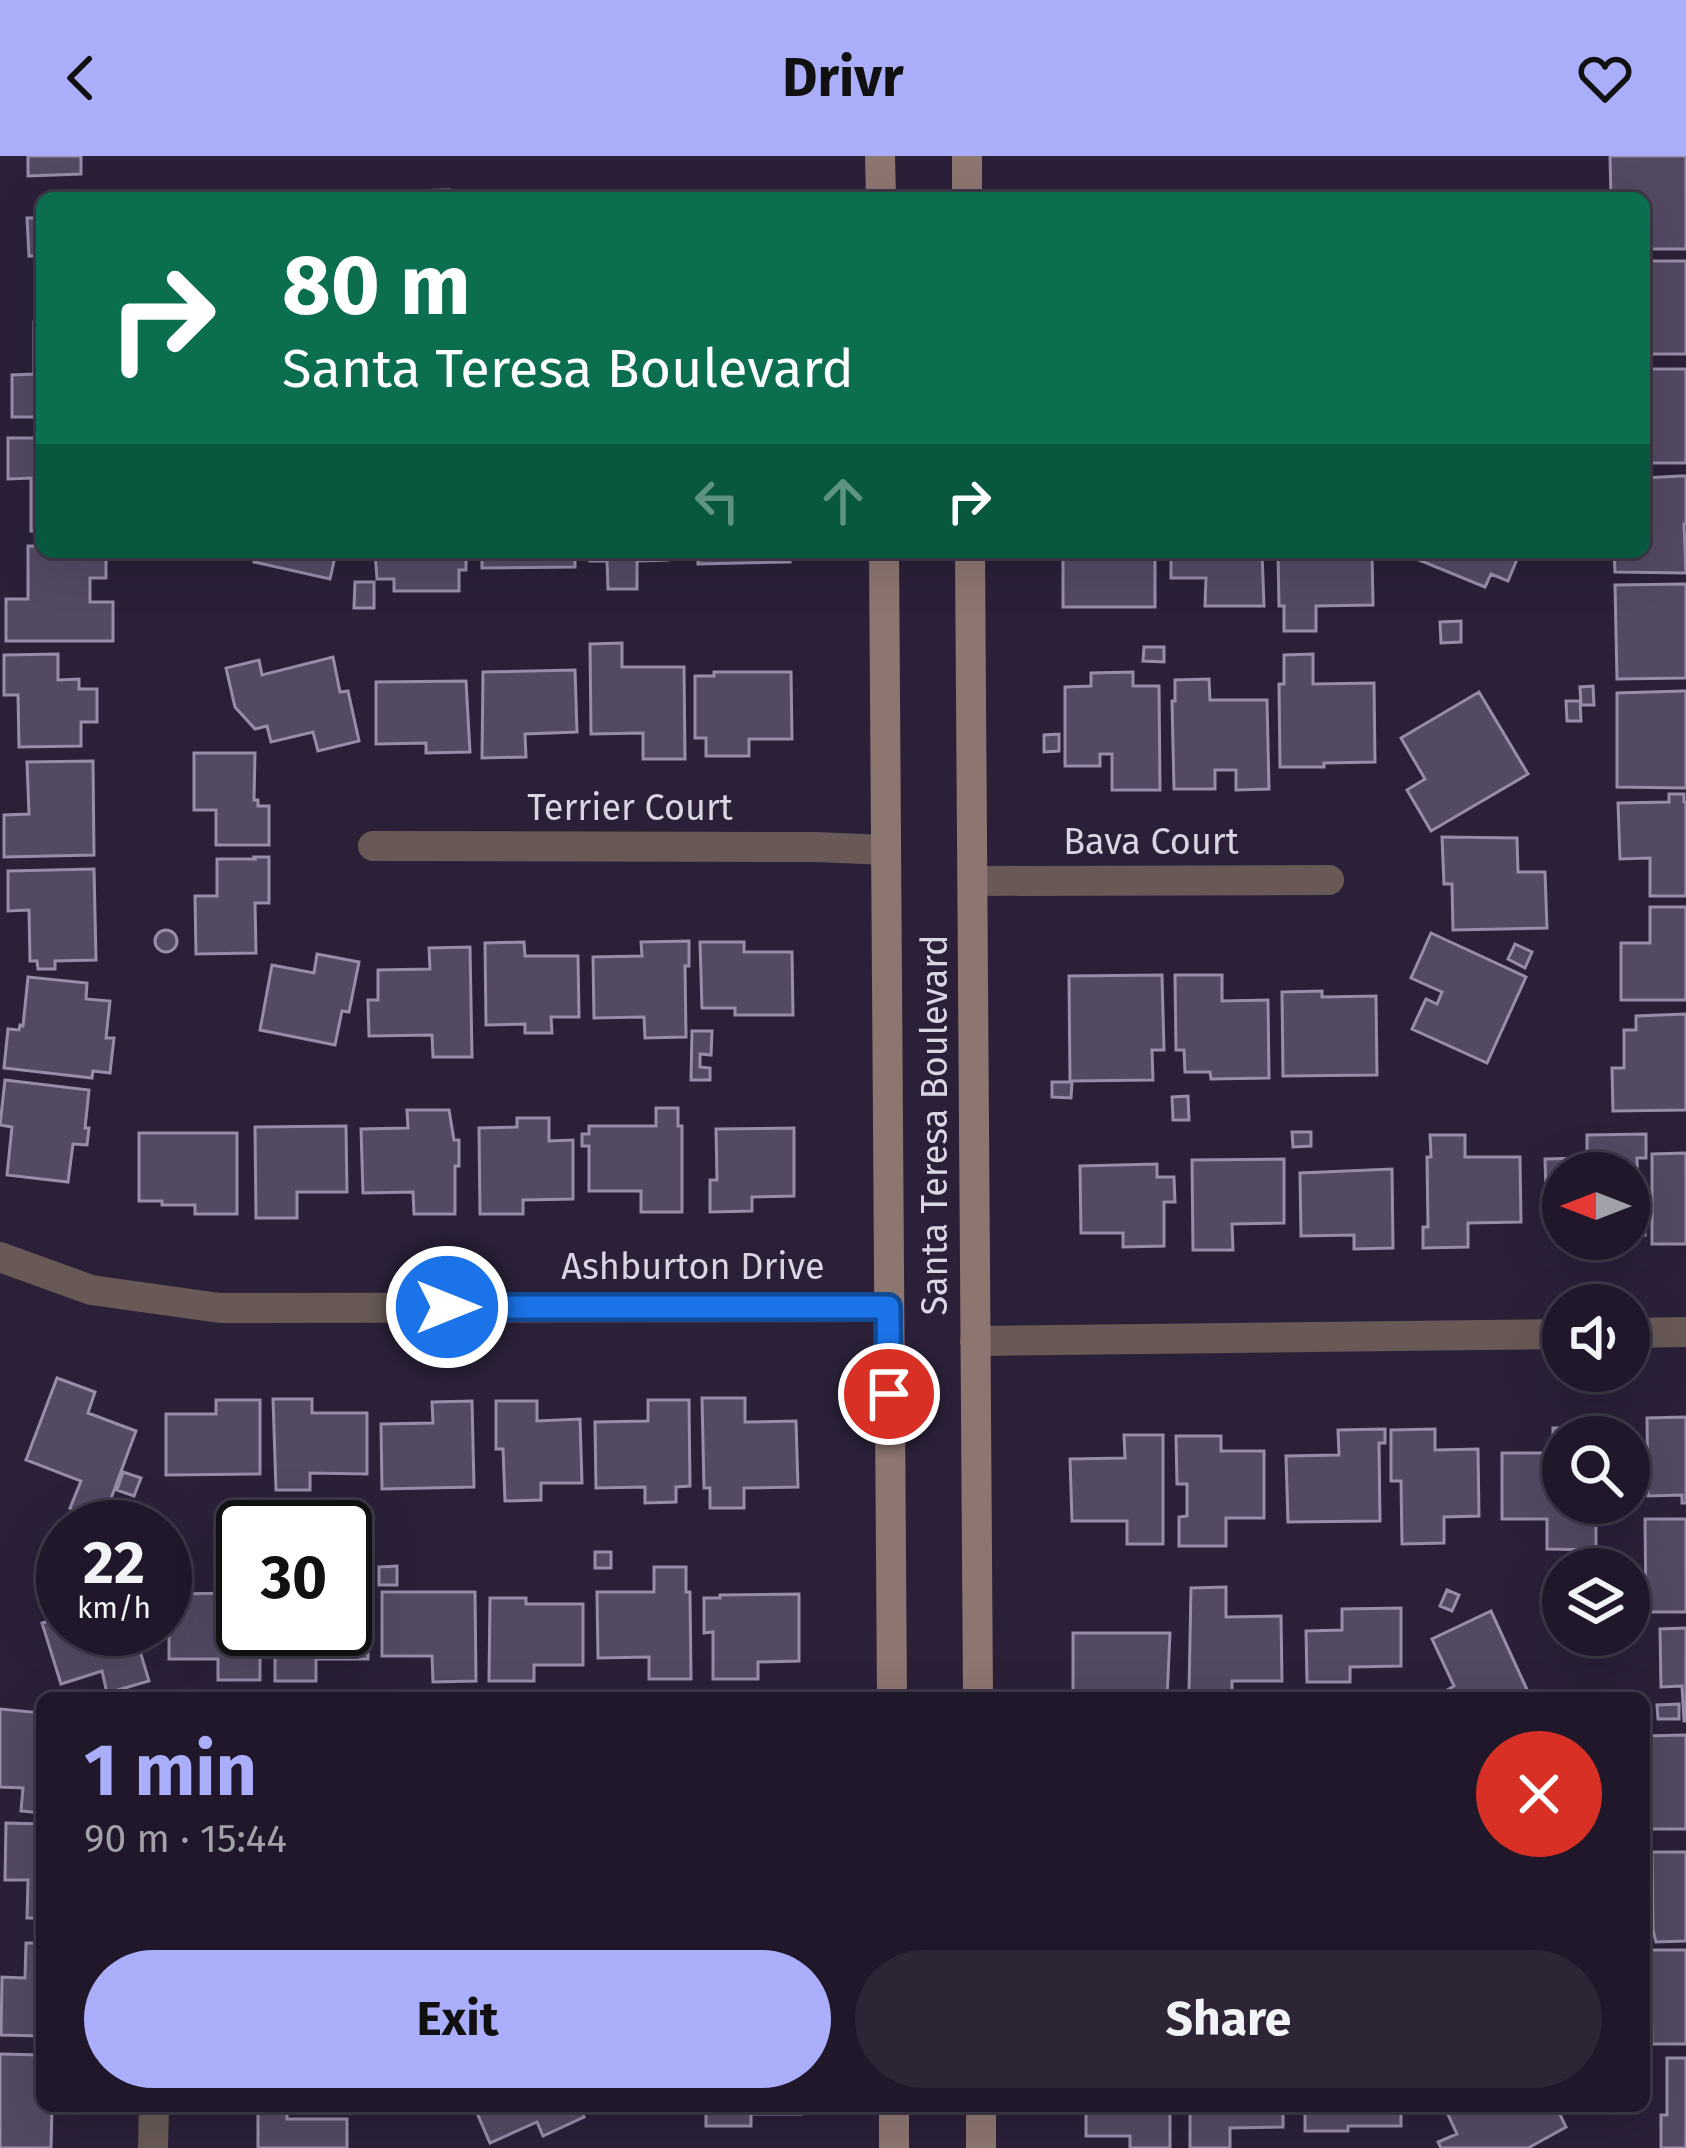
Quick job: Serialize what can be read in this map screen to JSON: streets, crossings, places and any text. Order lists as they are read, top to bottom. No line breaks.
{"streets":{"main road":["Santa Teresa Boulevard"],"street":["Terrier Court","Bava Court","Ashburton Drive"]},"crossings":[["Terrier Court","Santa Teresa Boulevard"],["Bava Court","Santa Teresa Boulevard"],["Santa Teresa Boulevard","Ashburton Drive"]],"north":"left","page":{"header":"Drivr","turn":["80 m","Santa Teresa Boulevard"],"speed":"22 km/h","limit":"30","heading":["1 min","90 m · 15:44"],"buttons":["Exit","Share"]}}
